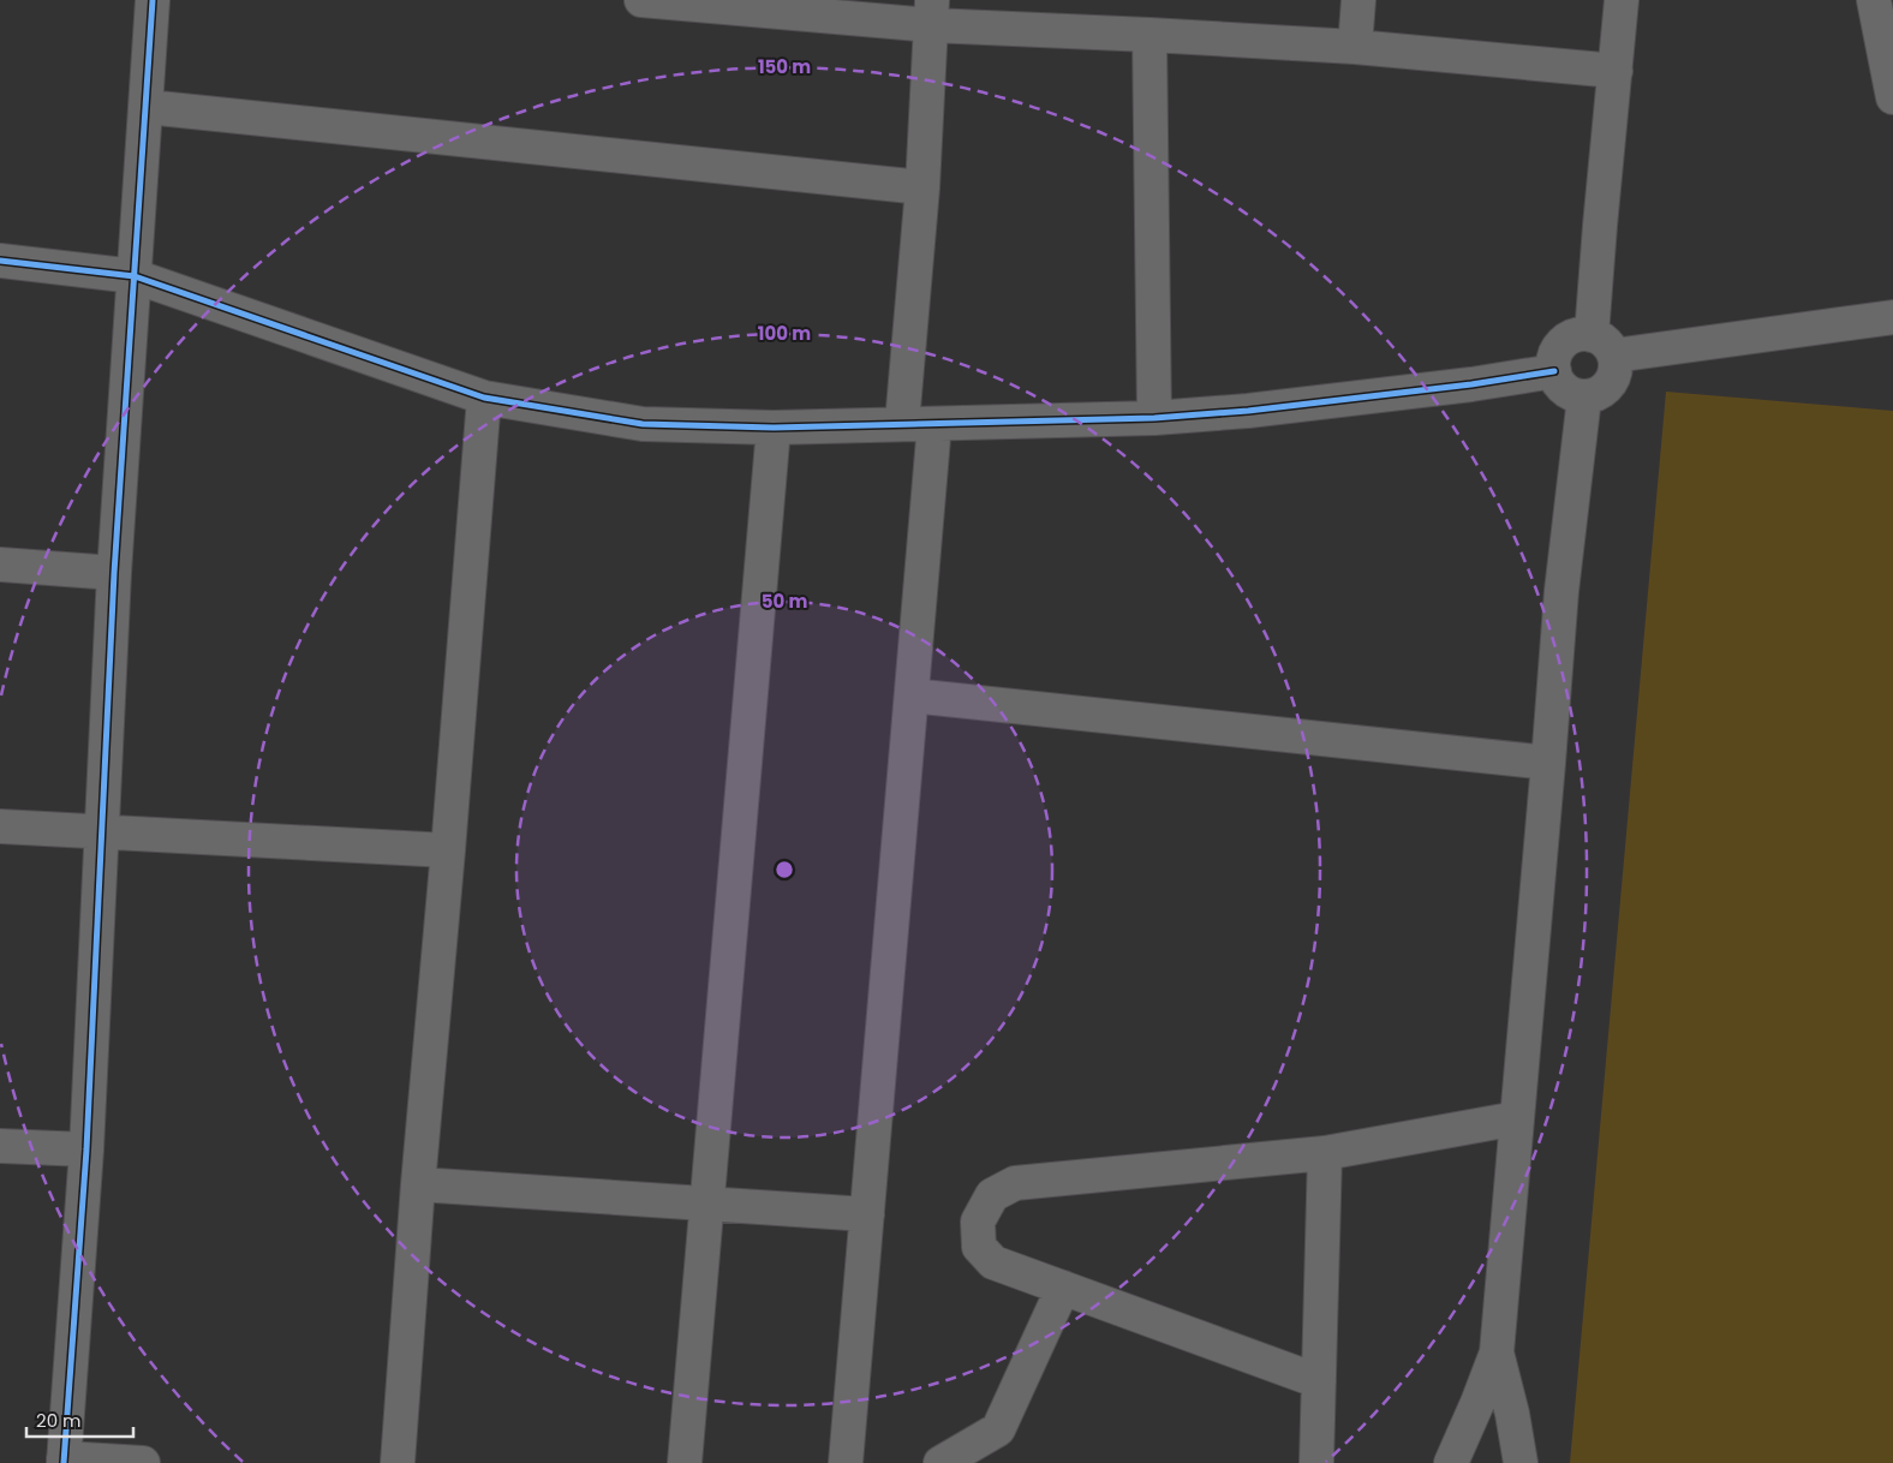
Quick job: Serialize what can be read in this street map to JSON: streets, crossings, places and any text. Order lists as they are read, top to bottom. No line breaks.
{"scale_bar":"20 m","rings":["150 m","100 m","50 m"]}
